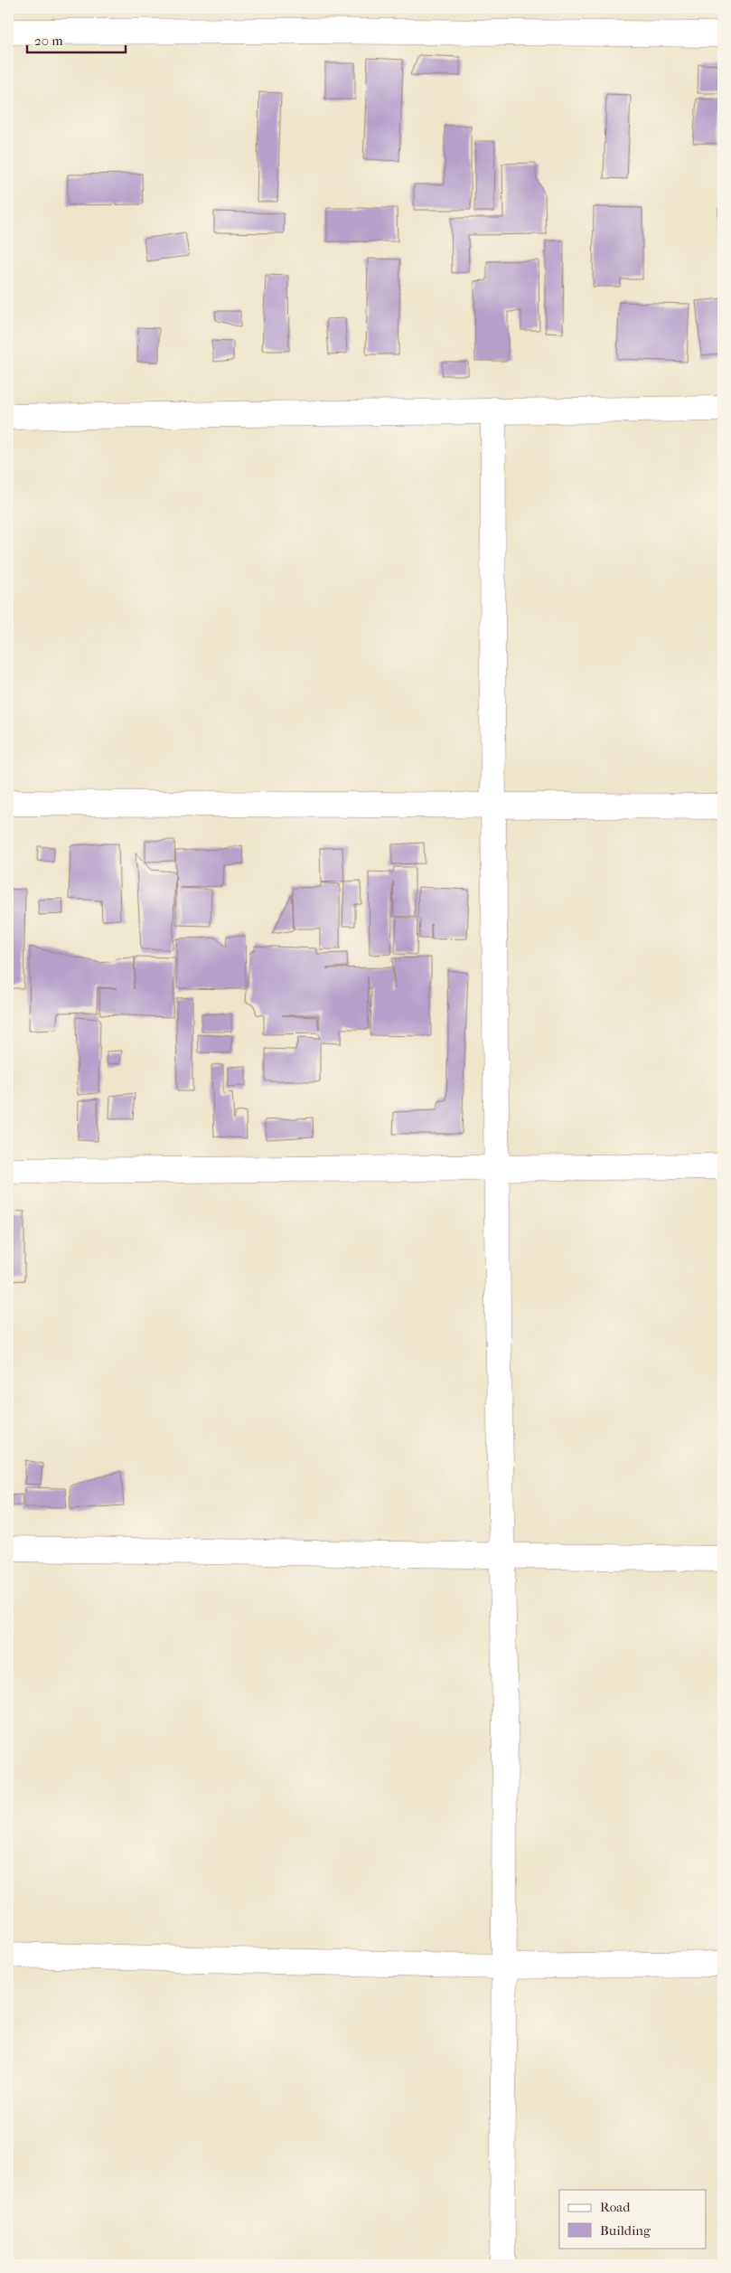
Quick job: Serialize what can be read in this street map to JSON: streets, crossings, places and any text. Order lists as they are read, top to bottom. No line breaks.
{"legend":["Road","Building"],"scale_bar":"20 m"}
